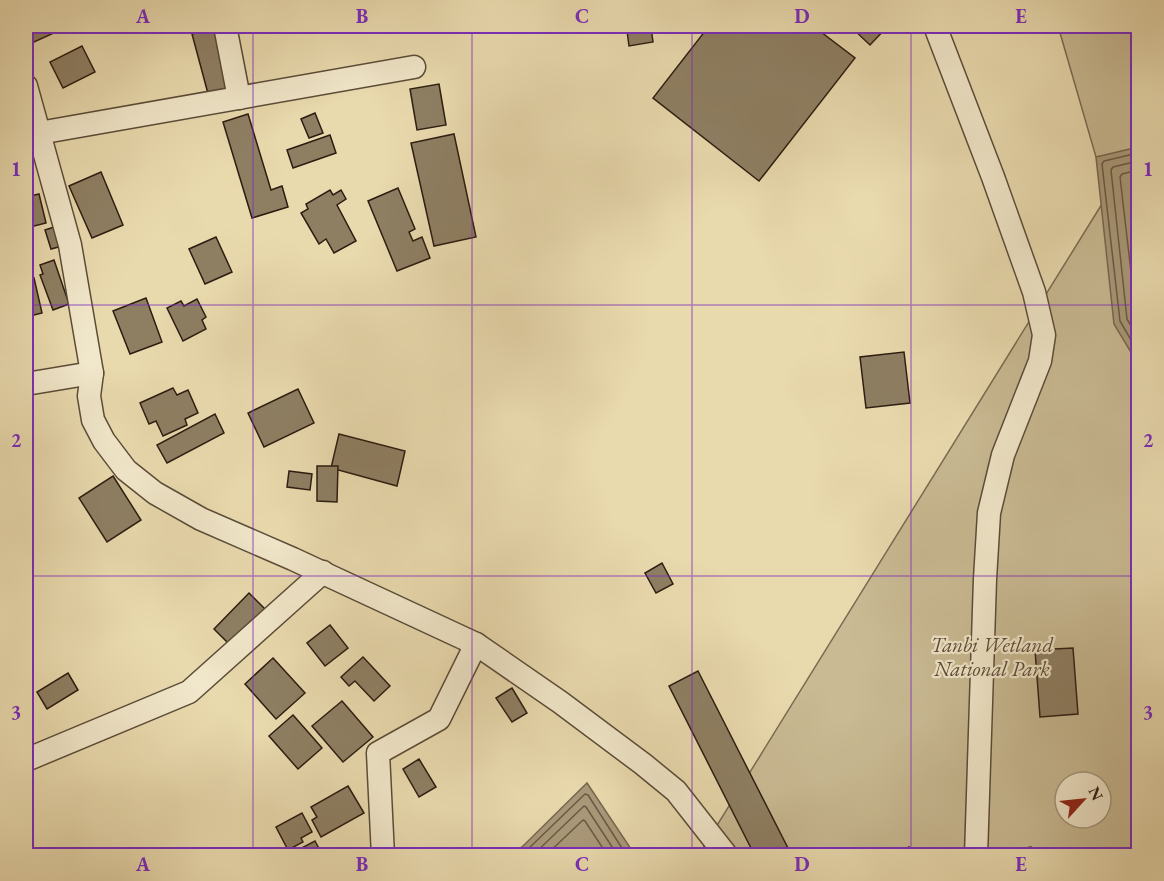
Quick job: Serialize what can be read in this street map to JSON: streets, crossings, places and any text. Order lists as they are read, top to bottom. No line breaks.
{"parks":["Tanbi Wetland National Park"],"north":"top right","grid":{"columns":["A","B","C","D","E"],"rows":["1","2","3"]}}
